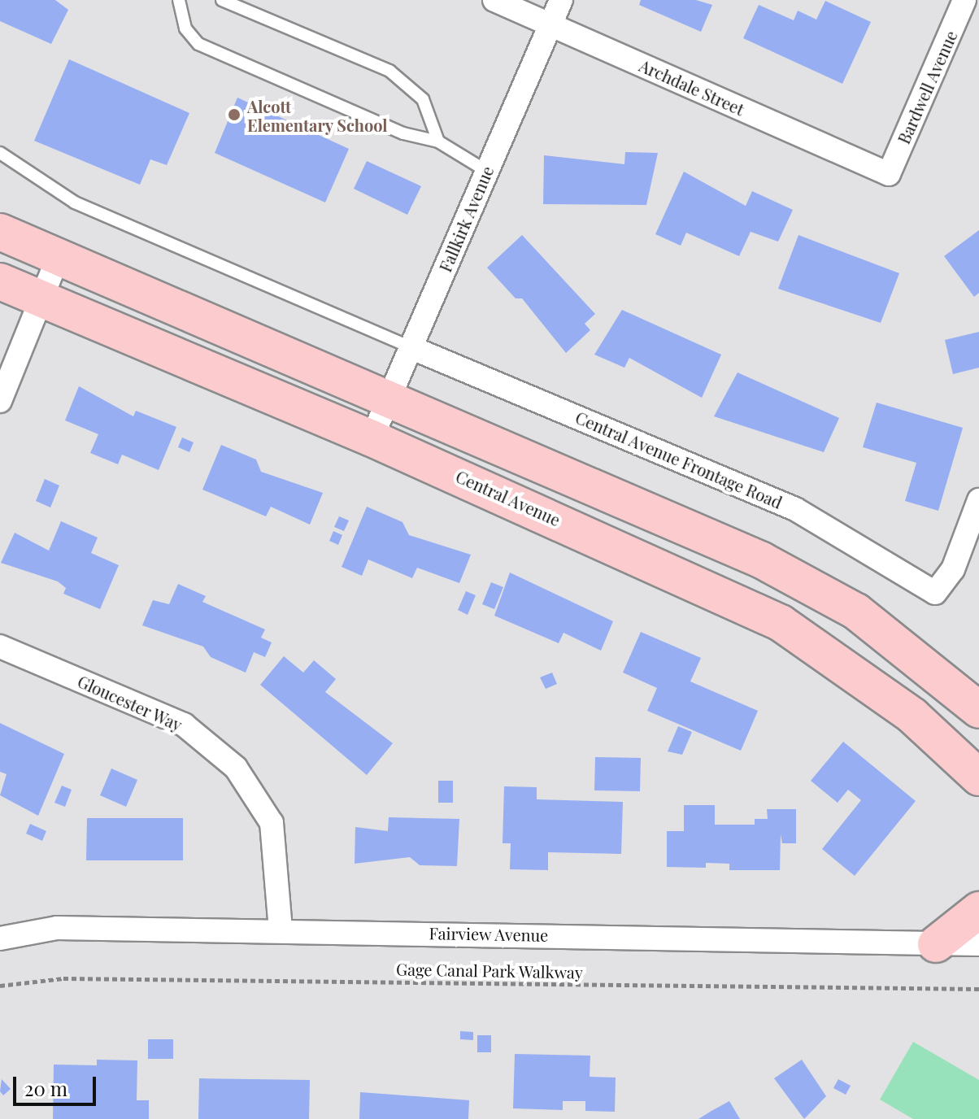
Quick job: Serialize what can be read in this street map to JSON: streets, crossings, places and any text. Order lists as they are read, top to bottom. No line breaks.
{"streets":{"main road":["Central Avenue"],"street":["Archdale Street","Bardwell Avenue","Fallkirk Avenue","Central Avenue Frontage Road","Gloucester Way","Fairview Avenue"],"path":["Gage Canal Park Walkway"]},"crossings":[["Archdale Street","Bardwell Avenue"],["Archdale Street","Fallkirk Avenue"],["Fallkirk Avenue","Central Avenue Frontage Road"],["Fallkirk Avenue","Central Avenue"],["Gloucester Way","Fairview Avenue"]],"places":["Alcott Elementary School"],"scale_bar":"20 m"}
